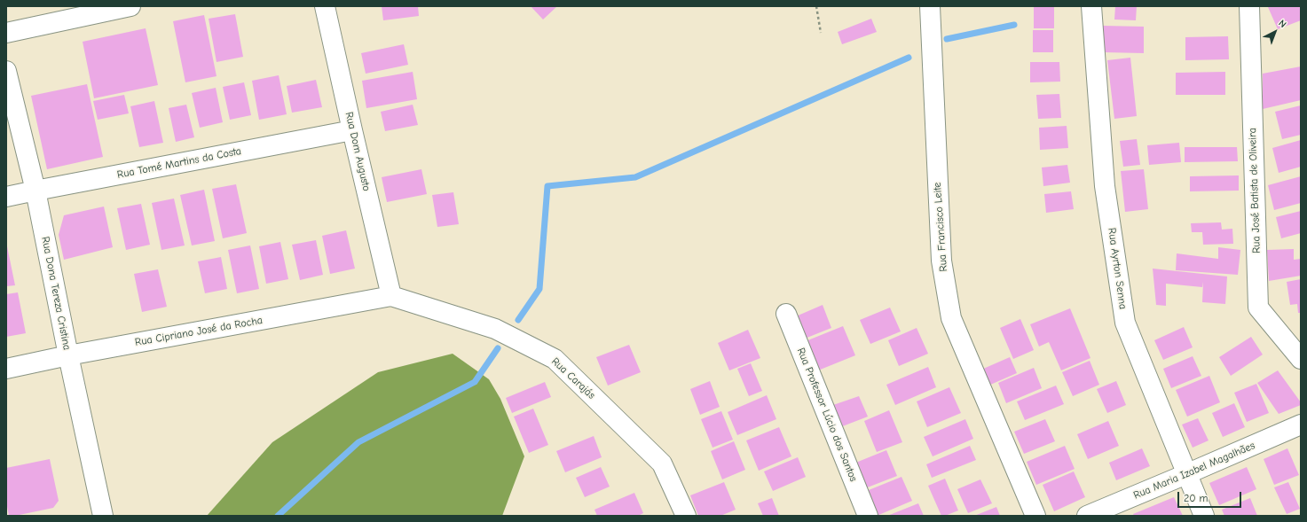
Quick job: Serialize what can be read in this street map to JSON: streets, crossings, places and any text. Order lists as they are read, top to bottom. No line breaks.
{"streets":{"street":["Rua Dom Augusto","Rua Tomé Martins da Costa","Rua José Batista de Oliveira","Rua Francisco Leite","Rua Ayrton Senna","Rua Dona Tereza Cristina","Rua Cipriano José da Rocha","Rua Carajás","Rua Professor Lúcio dos Santos","Rua Maria Izabel Magalhães"]},"crossings":[["Rua Dom Augusto","Rua Tomé Martins da Costa"],["Rua Dom Augusto","Rua Cipriano José da Rocha"],["Rua Dom Augusto","Rua Carajás"],["Rua Tomé Martins da Costa","Rua Dona Tereza Cristina"],["Rua Ayrton Senna","Rua Maria Izabel Magalhães"],["Rua Dona Tereza Cristina","Rua Cipriano José da Rocha"],["Rua Cipriano José da Rocha","Rua Carajás"]],"scale_bar":"20 m","north":"top right"}
